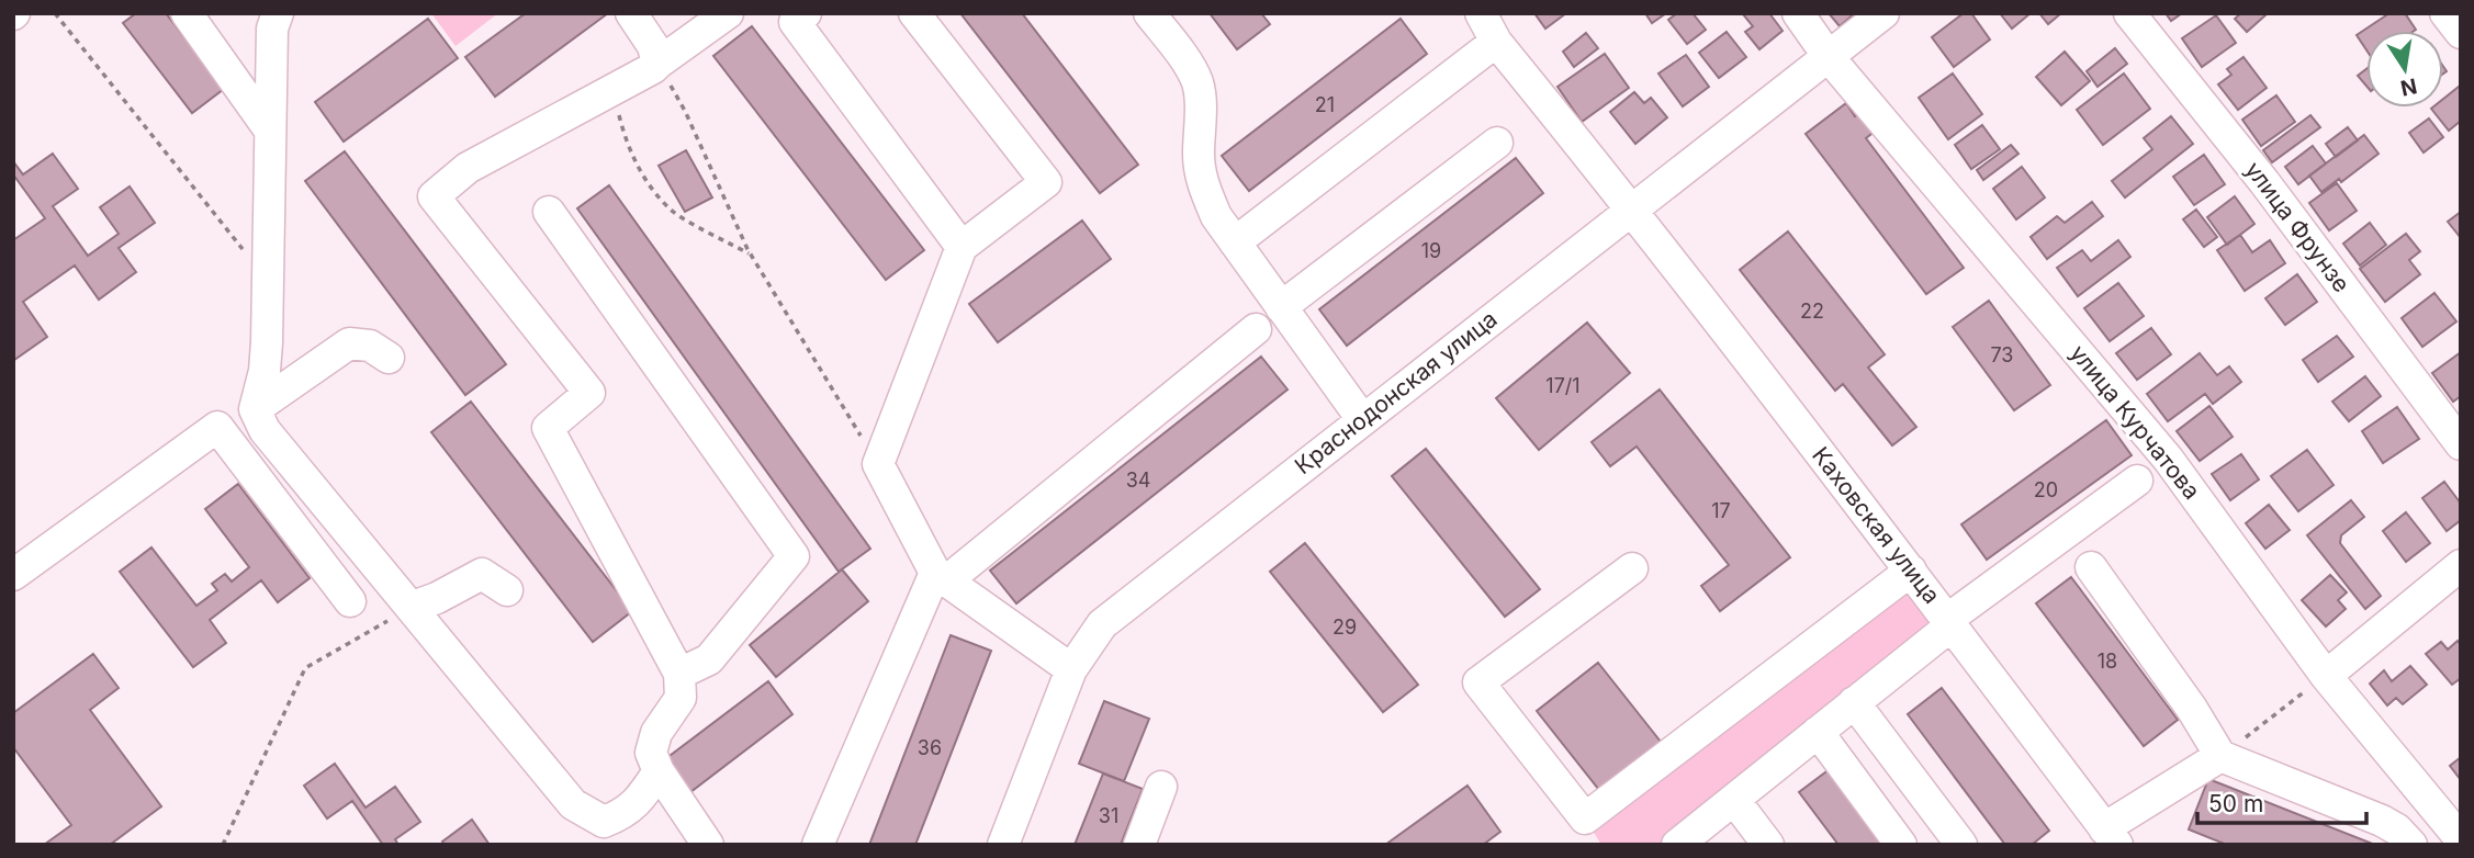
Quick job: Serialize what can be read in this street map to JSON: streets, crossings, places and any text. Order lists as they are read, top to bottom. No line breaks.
{"streets":{"street":["улица Фрунзе","Краснодонская улица","улица Курчатова","Каховская улица"]},"crossings":[["Краснодонская улица","улица Курчатова"],["Краснодонская улица","Каховская улица"]],"house_numbers":["21","19","22","73","17/1","34","20","17","29","18","36","31"],"scale_bar":"50 m","north":"bottom"}
